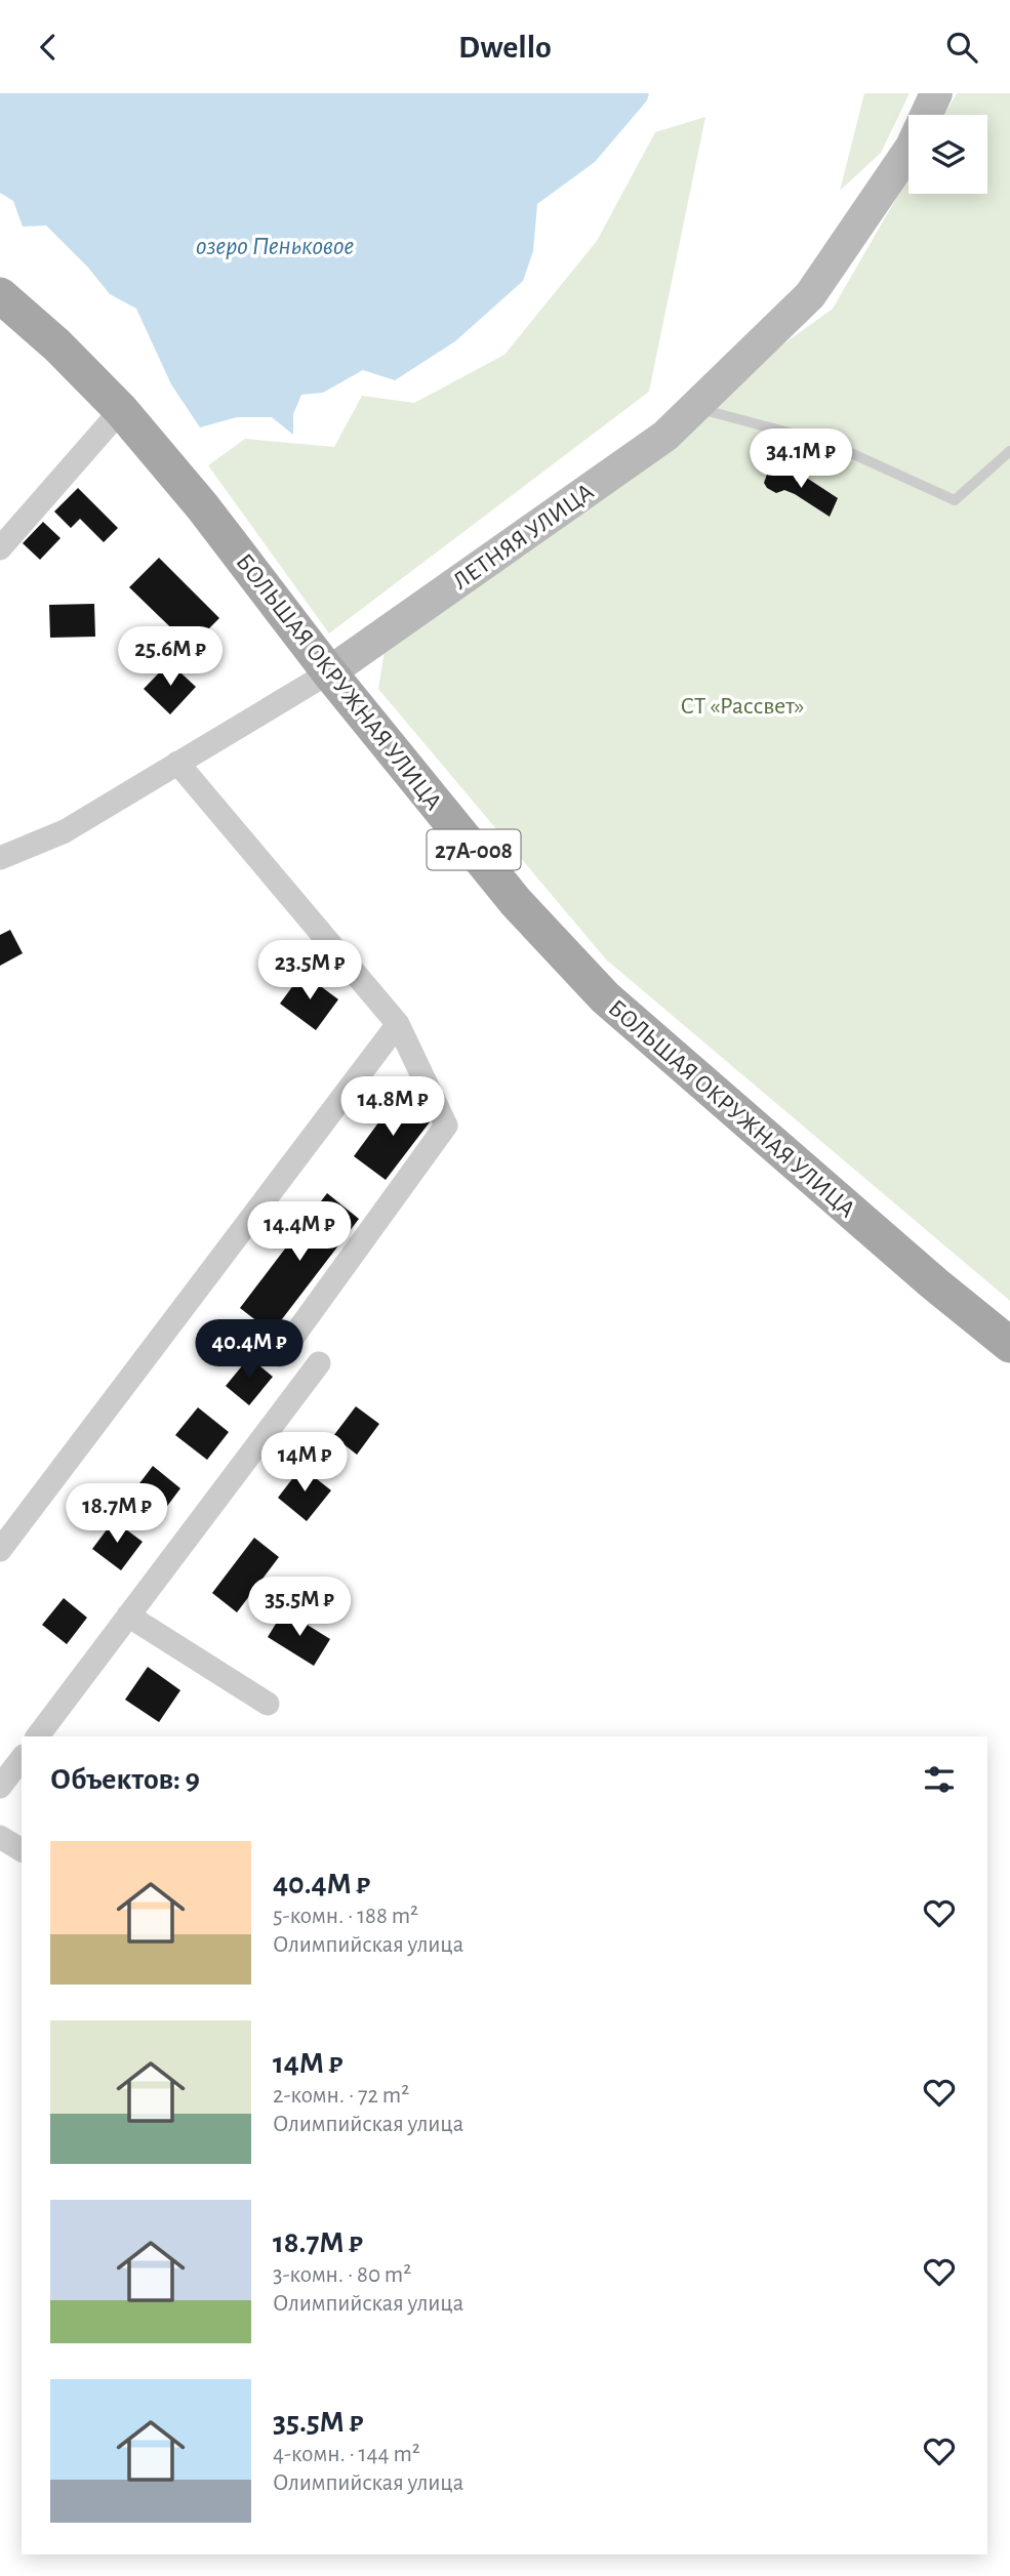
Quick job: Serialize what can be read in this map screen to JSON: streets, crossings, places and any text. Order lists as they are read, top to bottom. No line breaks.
{"streets":{"main road":["БОЛЬШАЯ ОКРУЖНАЯ УЛИЦА","27А-008"],"street":["ЛЕТНЯЯ УЛИЦА"]},"crossings":[["ЛЕТНЯЯ УЛИЦА","БОЛЬШАЯ ОКРУЖНАЯ УЛИЦА"]],"water":["озеро Пеньковое"],"parks":["СТ «Рассвет»"],"page":{"header":"Dwello","price":["34.1M ₽","25.6M ₽","23.5M ₽","14.8M ₽","14.4M ₽","40.4M ₽","14M ₽","18.7M ₽","35.5M ₽"],"heading":"Объектов: 9","list":[{"name":"40.4M ₽","note":"5-комн. · 188 m² · Олимпийская улица"},{"name":"14M ₽","note":"2-комн. · 72 m² · Олимпийская улица"},{"name":"18.7M ₽","note":"3-комн. · 80 m² · Олимпийская улица"},{"name":"35.5M ₽","note":"4-комн. · 144 m² · Олимпийская улица"}]}}
